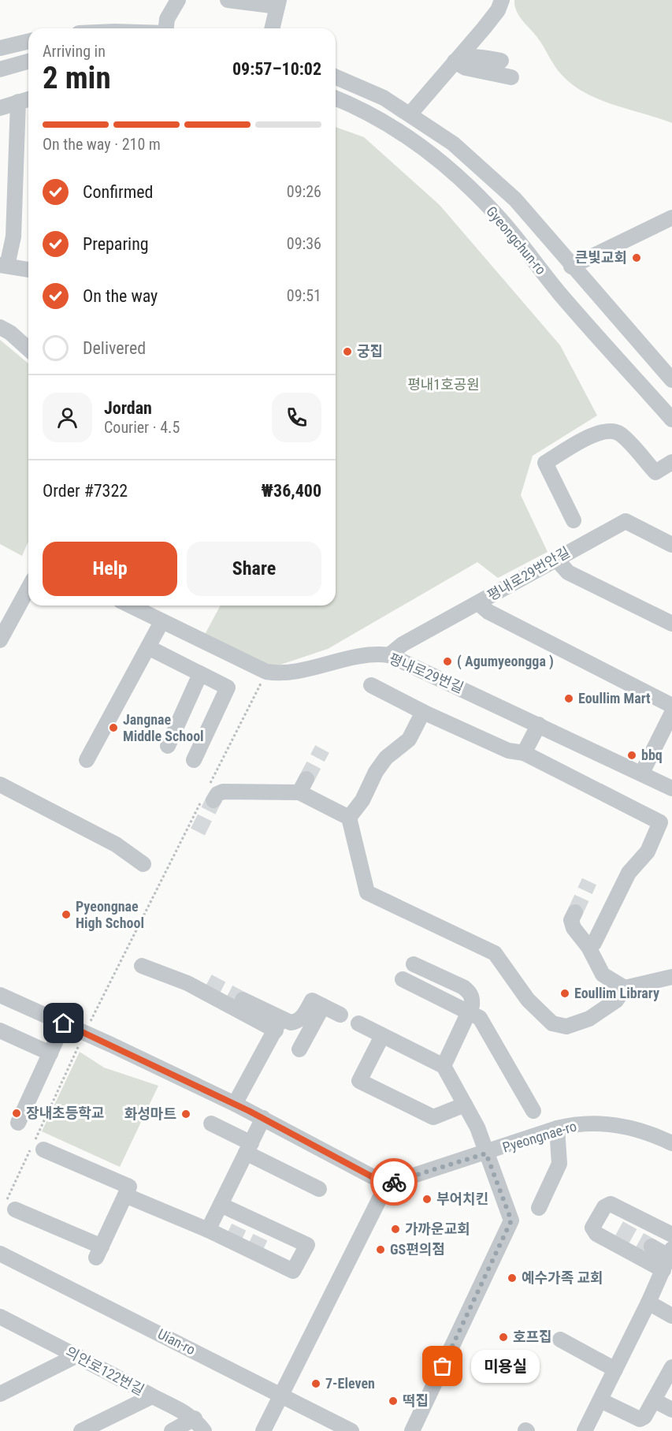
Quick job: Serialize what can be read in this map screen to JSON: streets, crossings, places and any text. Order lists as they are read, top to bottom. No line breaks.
{"streets":{"street":["Gyeongchun-ro","평내로29번안길","평내로29번길","Pyeongnae-ro","Uian-ro","의안로122번길"]},"crossings":[["평내로29번안길","평내로29번길"]],"parks":["평내1호공원"],"places":["큰빛교회","궁집","( Agumyeongga )","Eoullim Mart","Jangnae Middle School","bbq","Pyeongnae High School","Eoullim Library","장내초등학교","화성마트","부어치킨","가까운교회","GS편의점","예수가족 교회","호프집","미용실","7-Eleven","떡집"],"page":{"heading":["2 min","Arriving in","09:57–10:02"],"panel":["Jordan","Courier · 4.5","Order #7322","₩36,400"],"bar":"On the way · 210 m","list":[["Confirmed","09:26"],["Preparing","09:36"],["On the way","09:51"],"Delivered"],"buttons":["Help","Share"],"bubble":"미용실"}}
